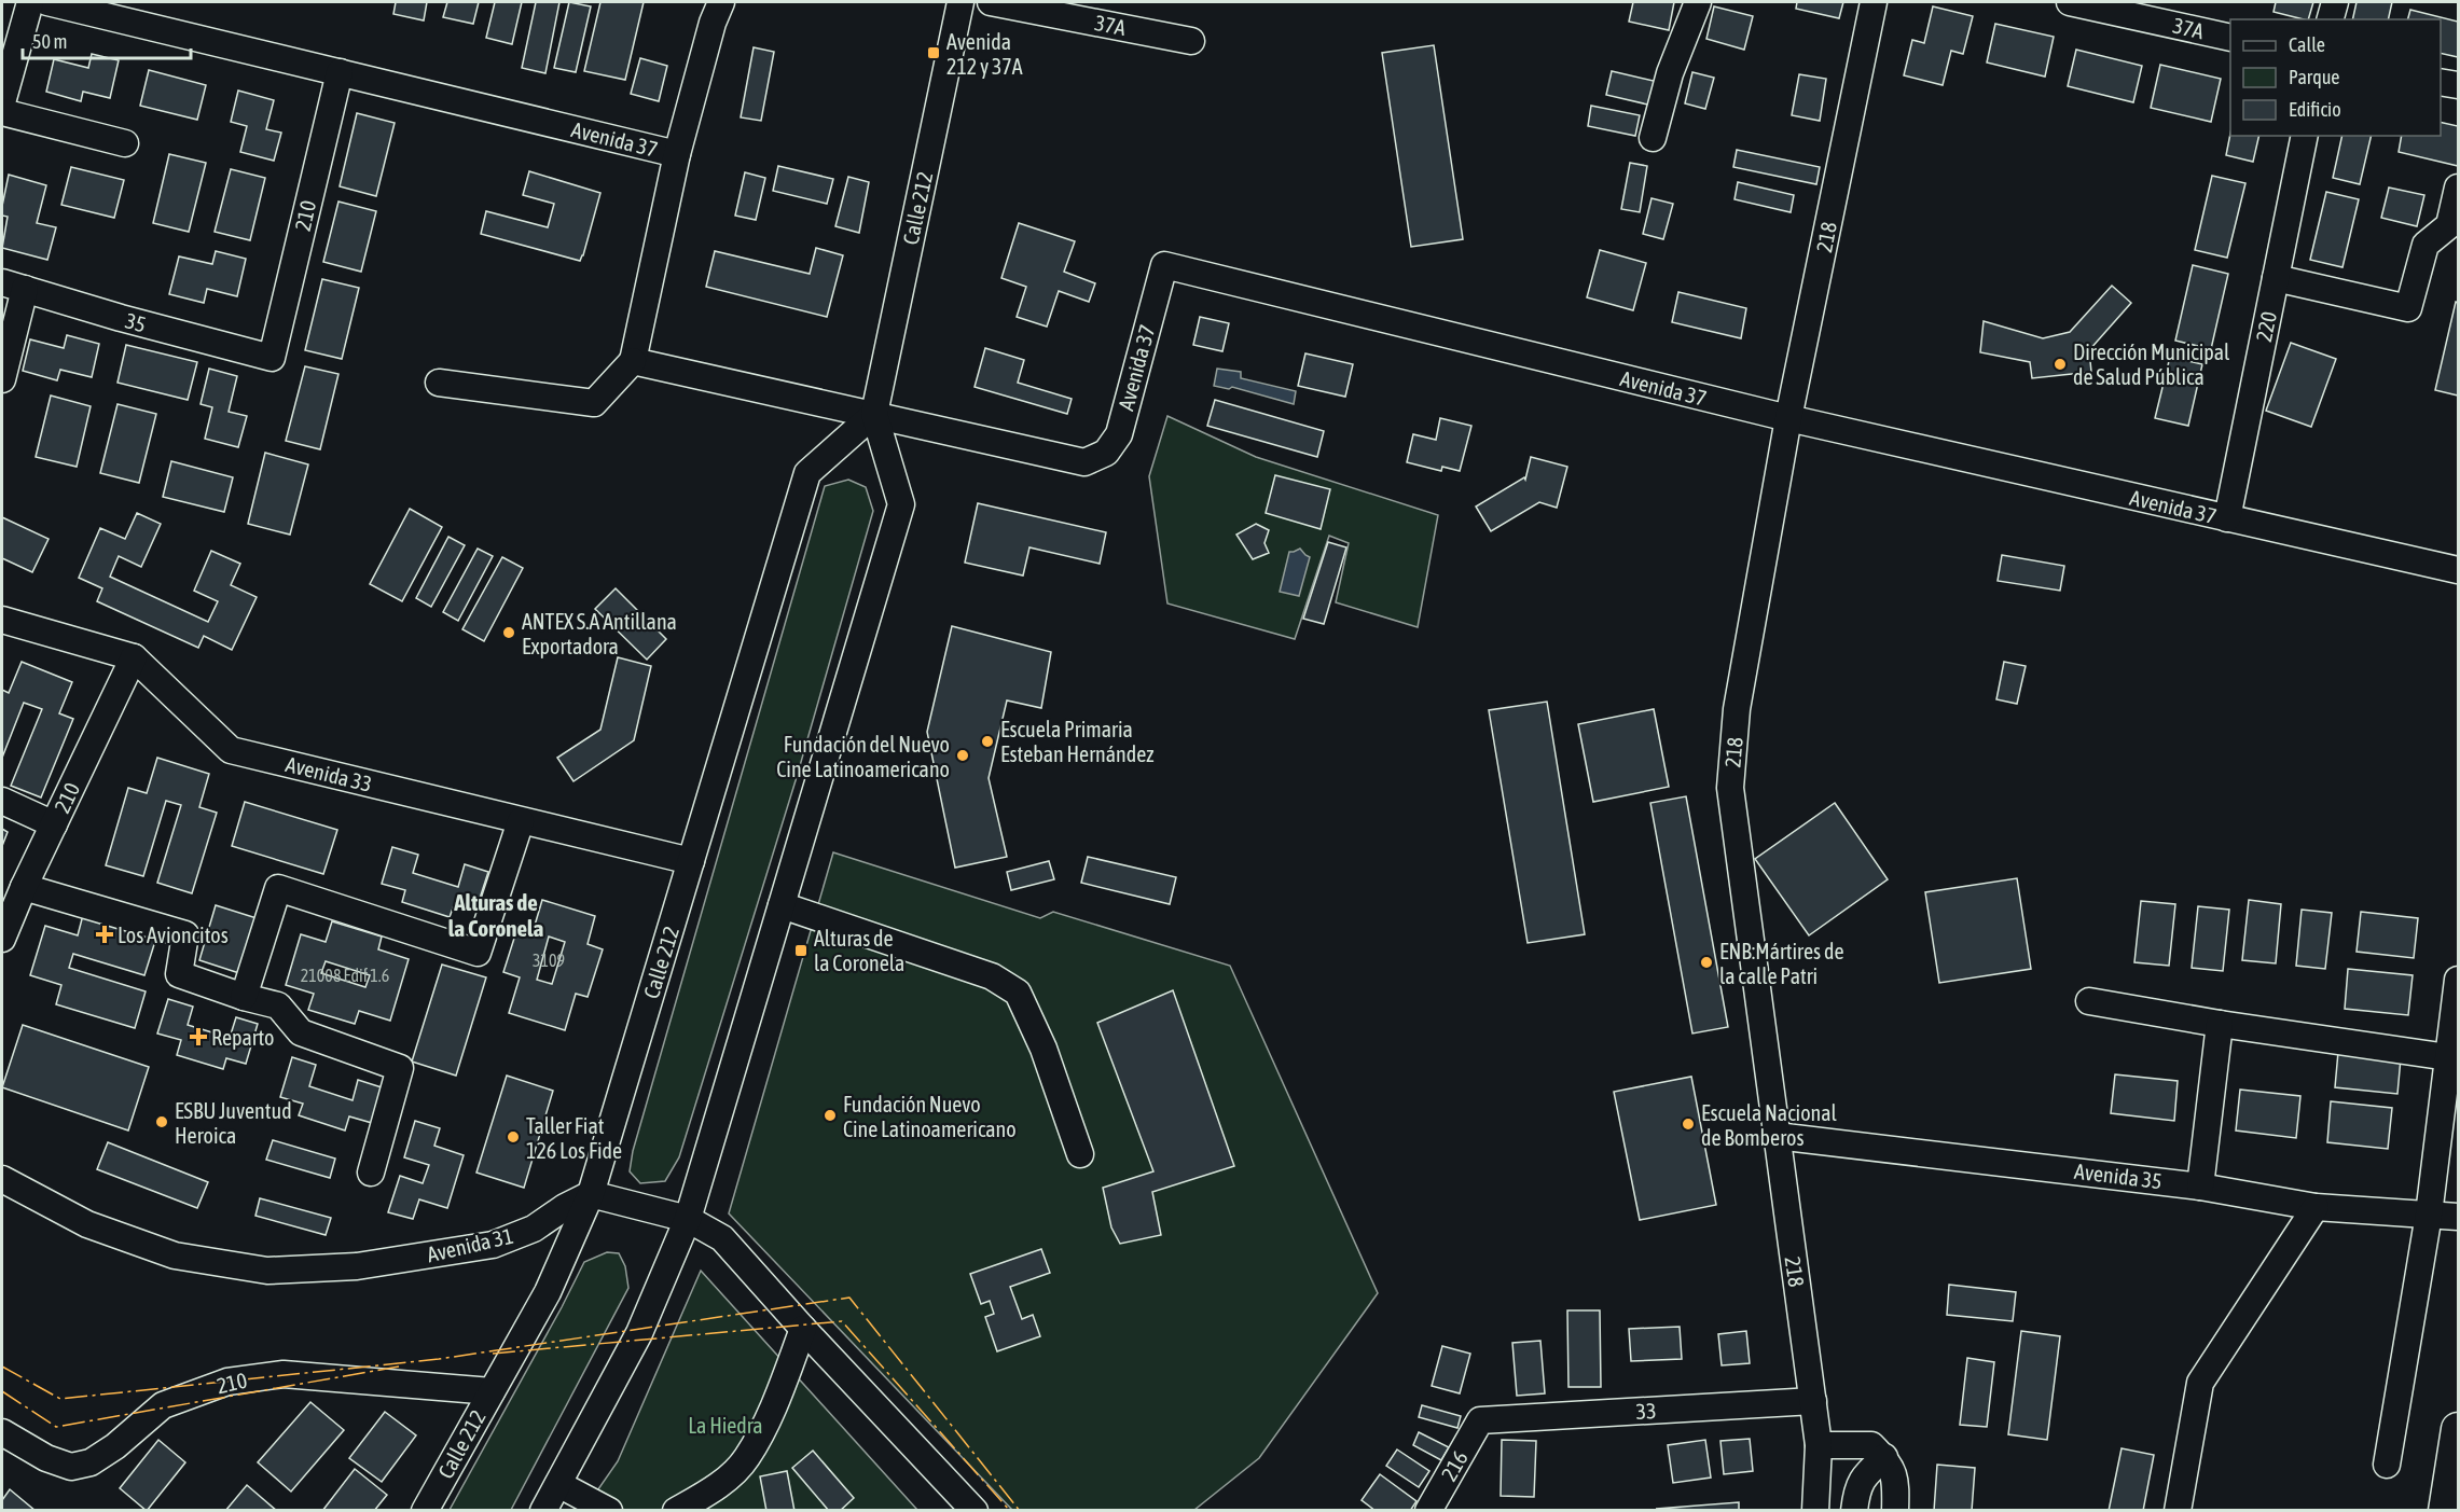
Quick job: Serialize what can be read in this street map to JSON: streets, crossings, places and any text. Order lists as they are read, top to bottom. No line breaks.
{"streets":{"street":["37A","Avenida 37","Calle 212","210","218","35","220","Avenida 33","Avenida 35","Avenida 31","33","216"]},"crossings":[["Avenida 37","Calle 212"],["Avenida 37","210"],["Avenida 37","218"],["Avenida 37","220"],["Calle 212","210"],["Calle 212","Avenida 33"],["Calle 212","Avenida 31"],["210","35"],["210","Avenida 33"],["218","Avenida 35"],["218","33"],["33","216"]],"districts":["Alturas de la Coronela"],"parks":["La Hiedra"],"places":{"transit":["Avenida 212 y 37A","Alturas de la Coronela"],"other":["Dirección Municipal de Salud Pública","ANTEX S.A Antillana Exportadora","Escuela Primaria Esteban Hernández","Fundación del Nuevo Cine Latinoamericano","ENB:Mártires de la calle Patri","Fundación Nuevo Cine Latinoamericano","ESBU Juventud Heroica","Escuela Nacional de Bomberos","Taller Fiat 126 Los Fide"],"health":["Los Avioncitos","Reparto"]},"house_numbers":["3109","21008 Edif 1.6"],"legend":["Calle","Parque","Edificio"],"scale_bar":"50 m"}
